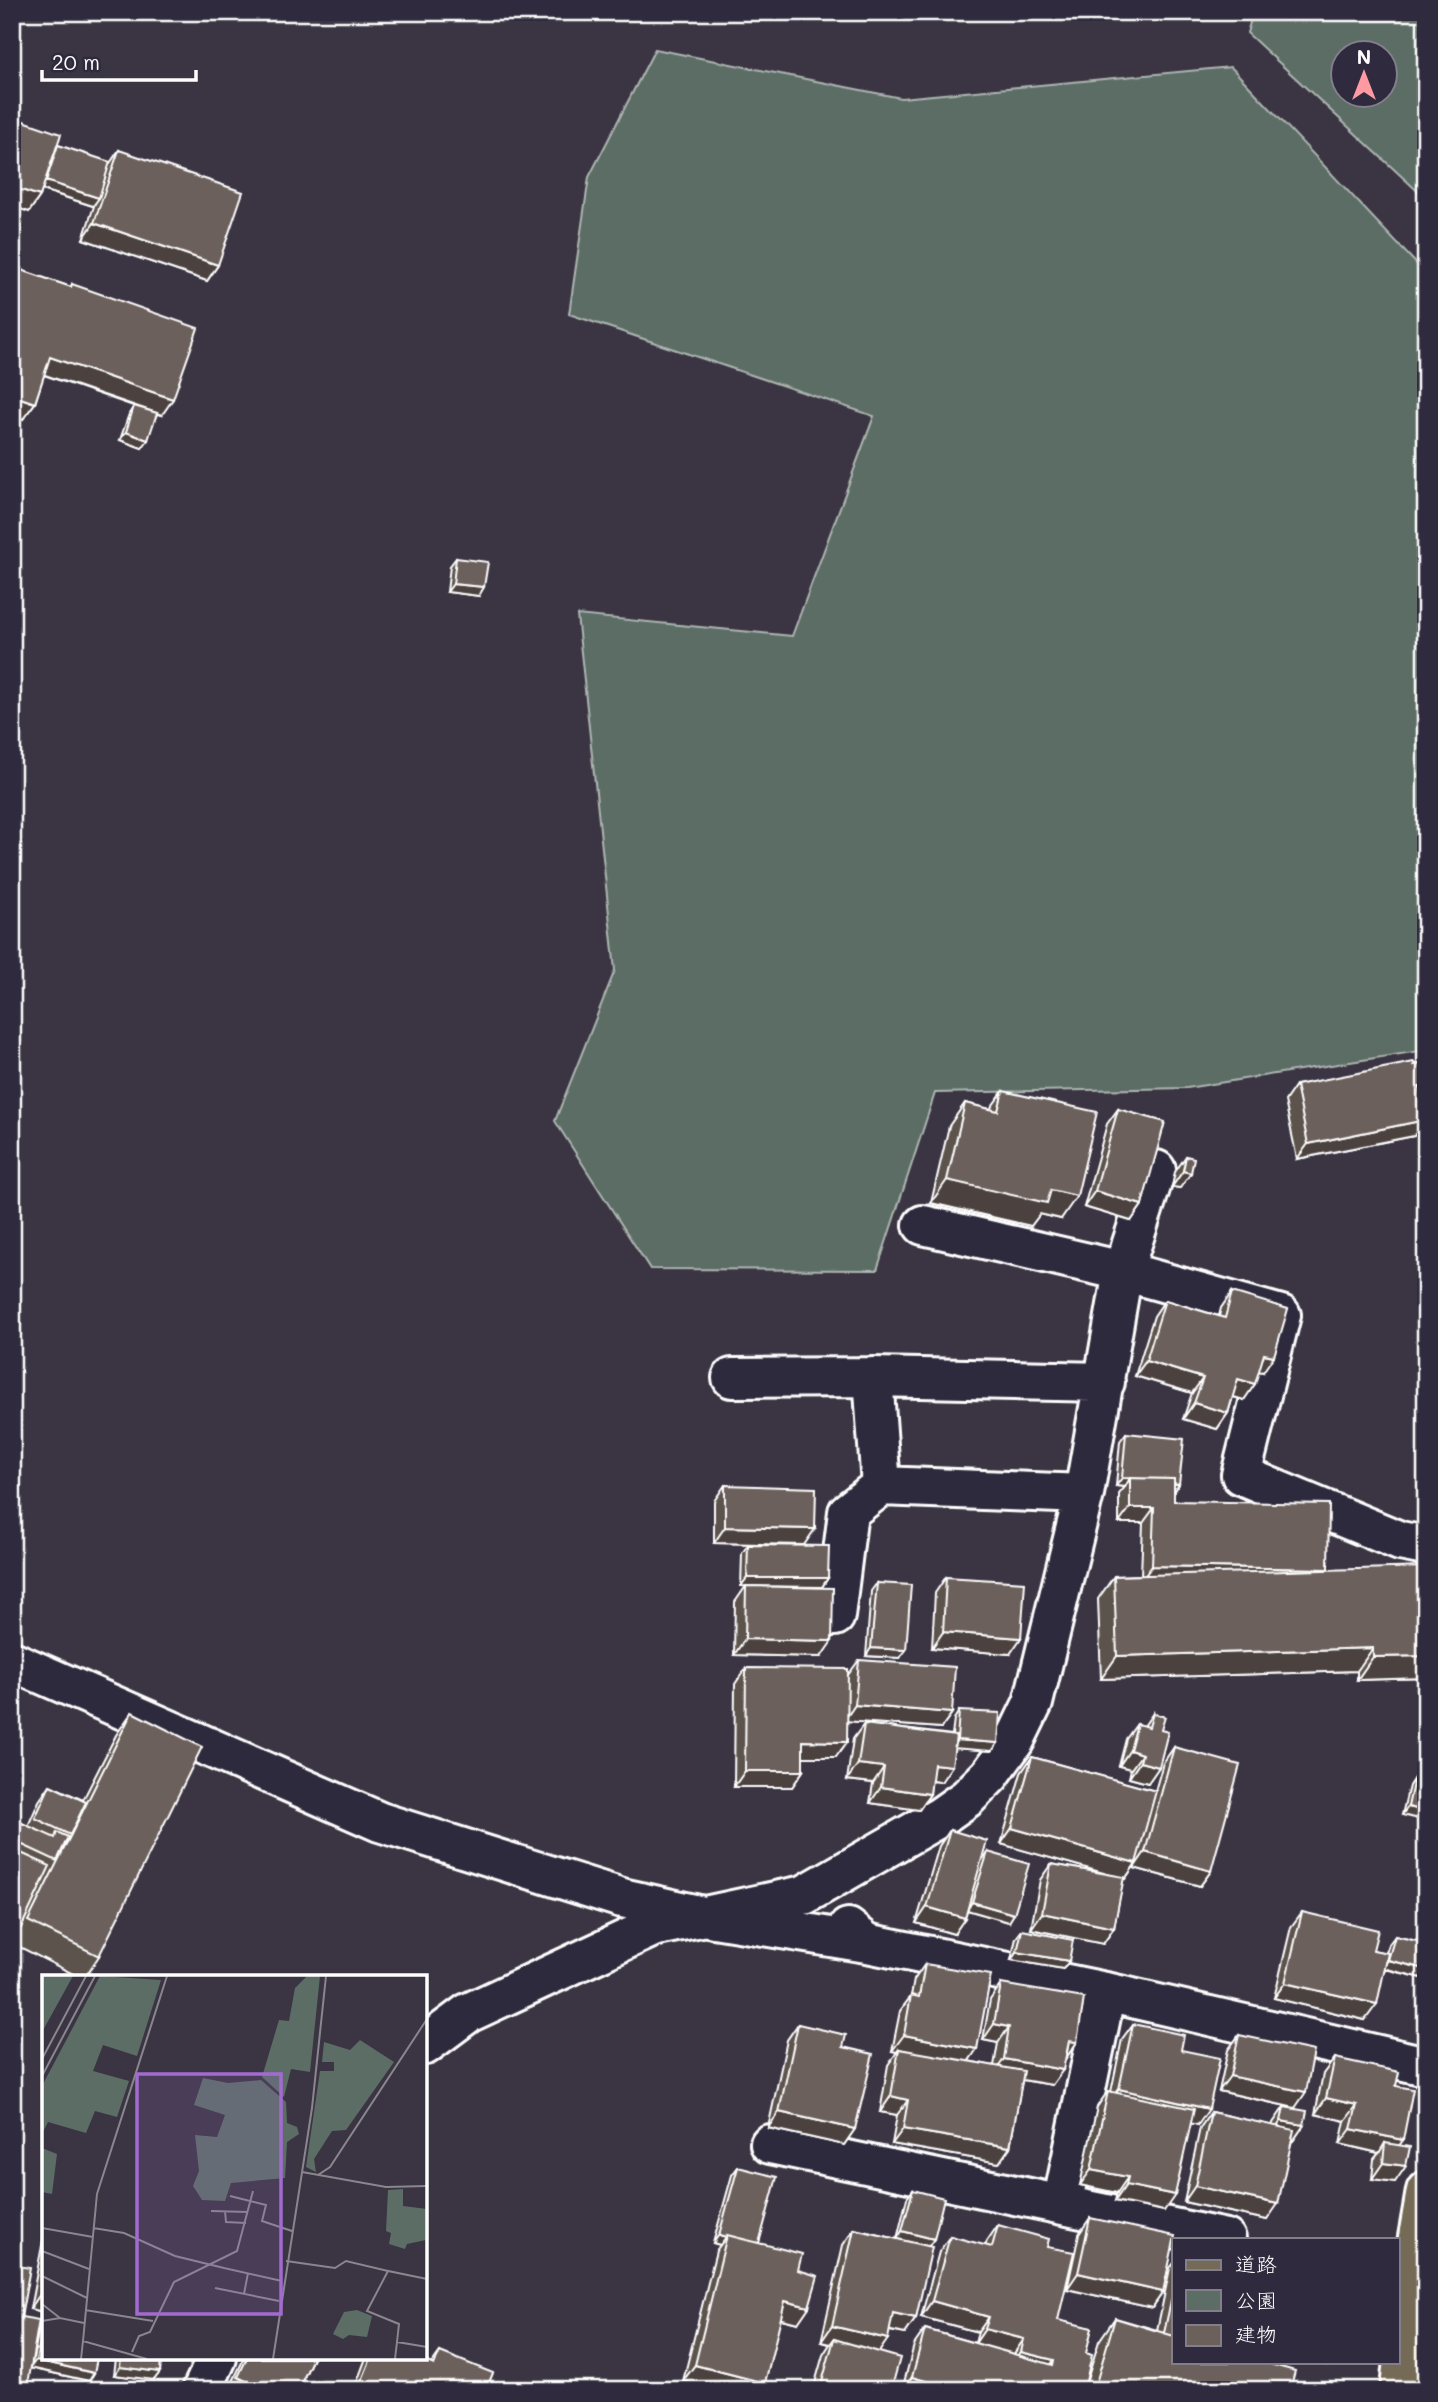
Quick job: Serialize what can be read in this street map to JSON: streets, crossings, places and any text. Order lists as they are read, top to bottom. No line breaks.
{"legend":["道路","公園","建物"],"scale_bar":"20 m","north":"top"}
